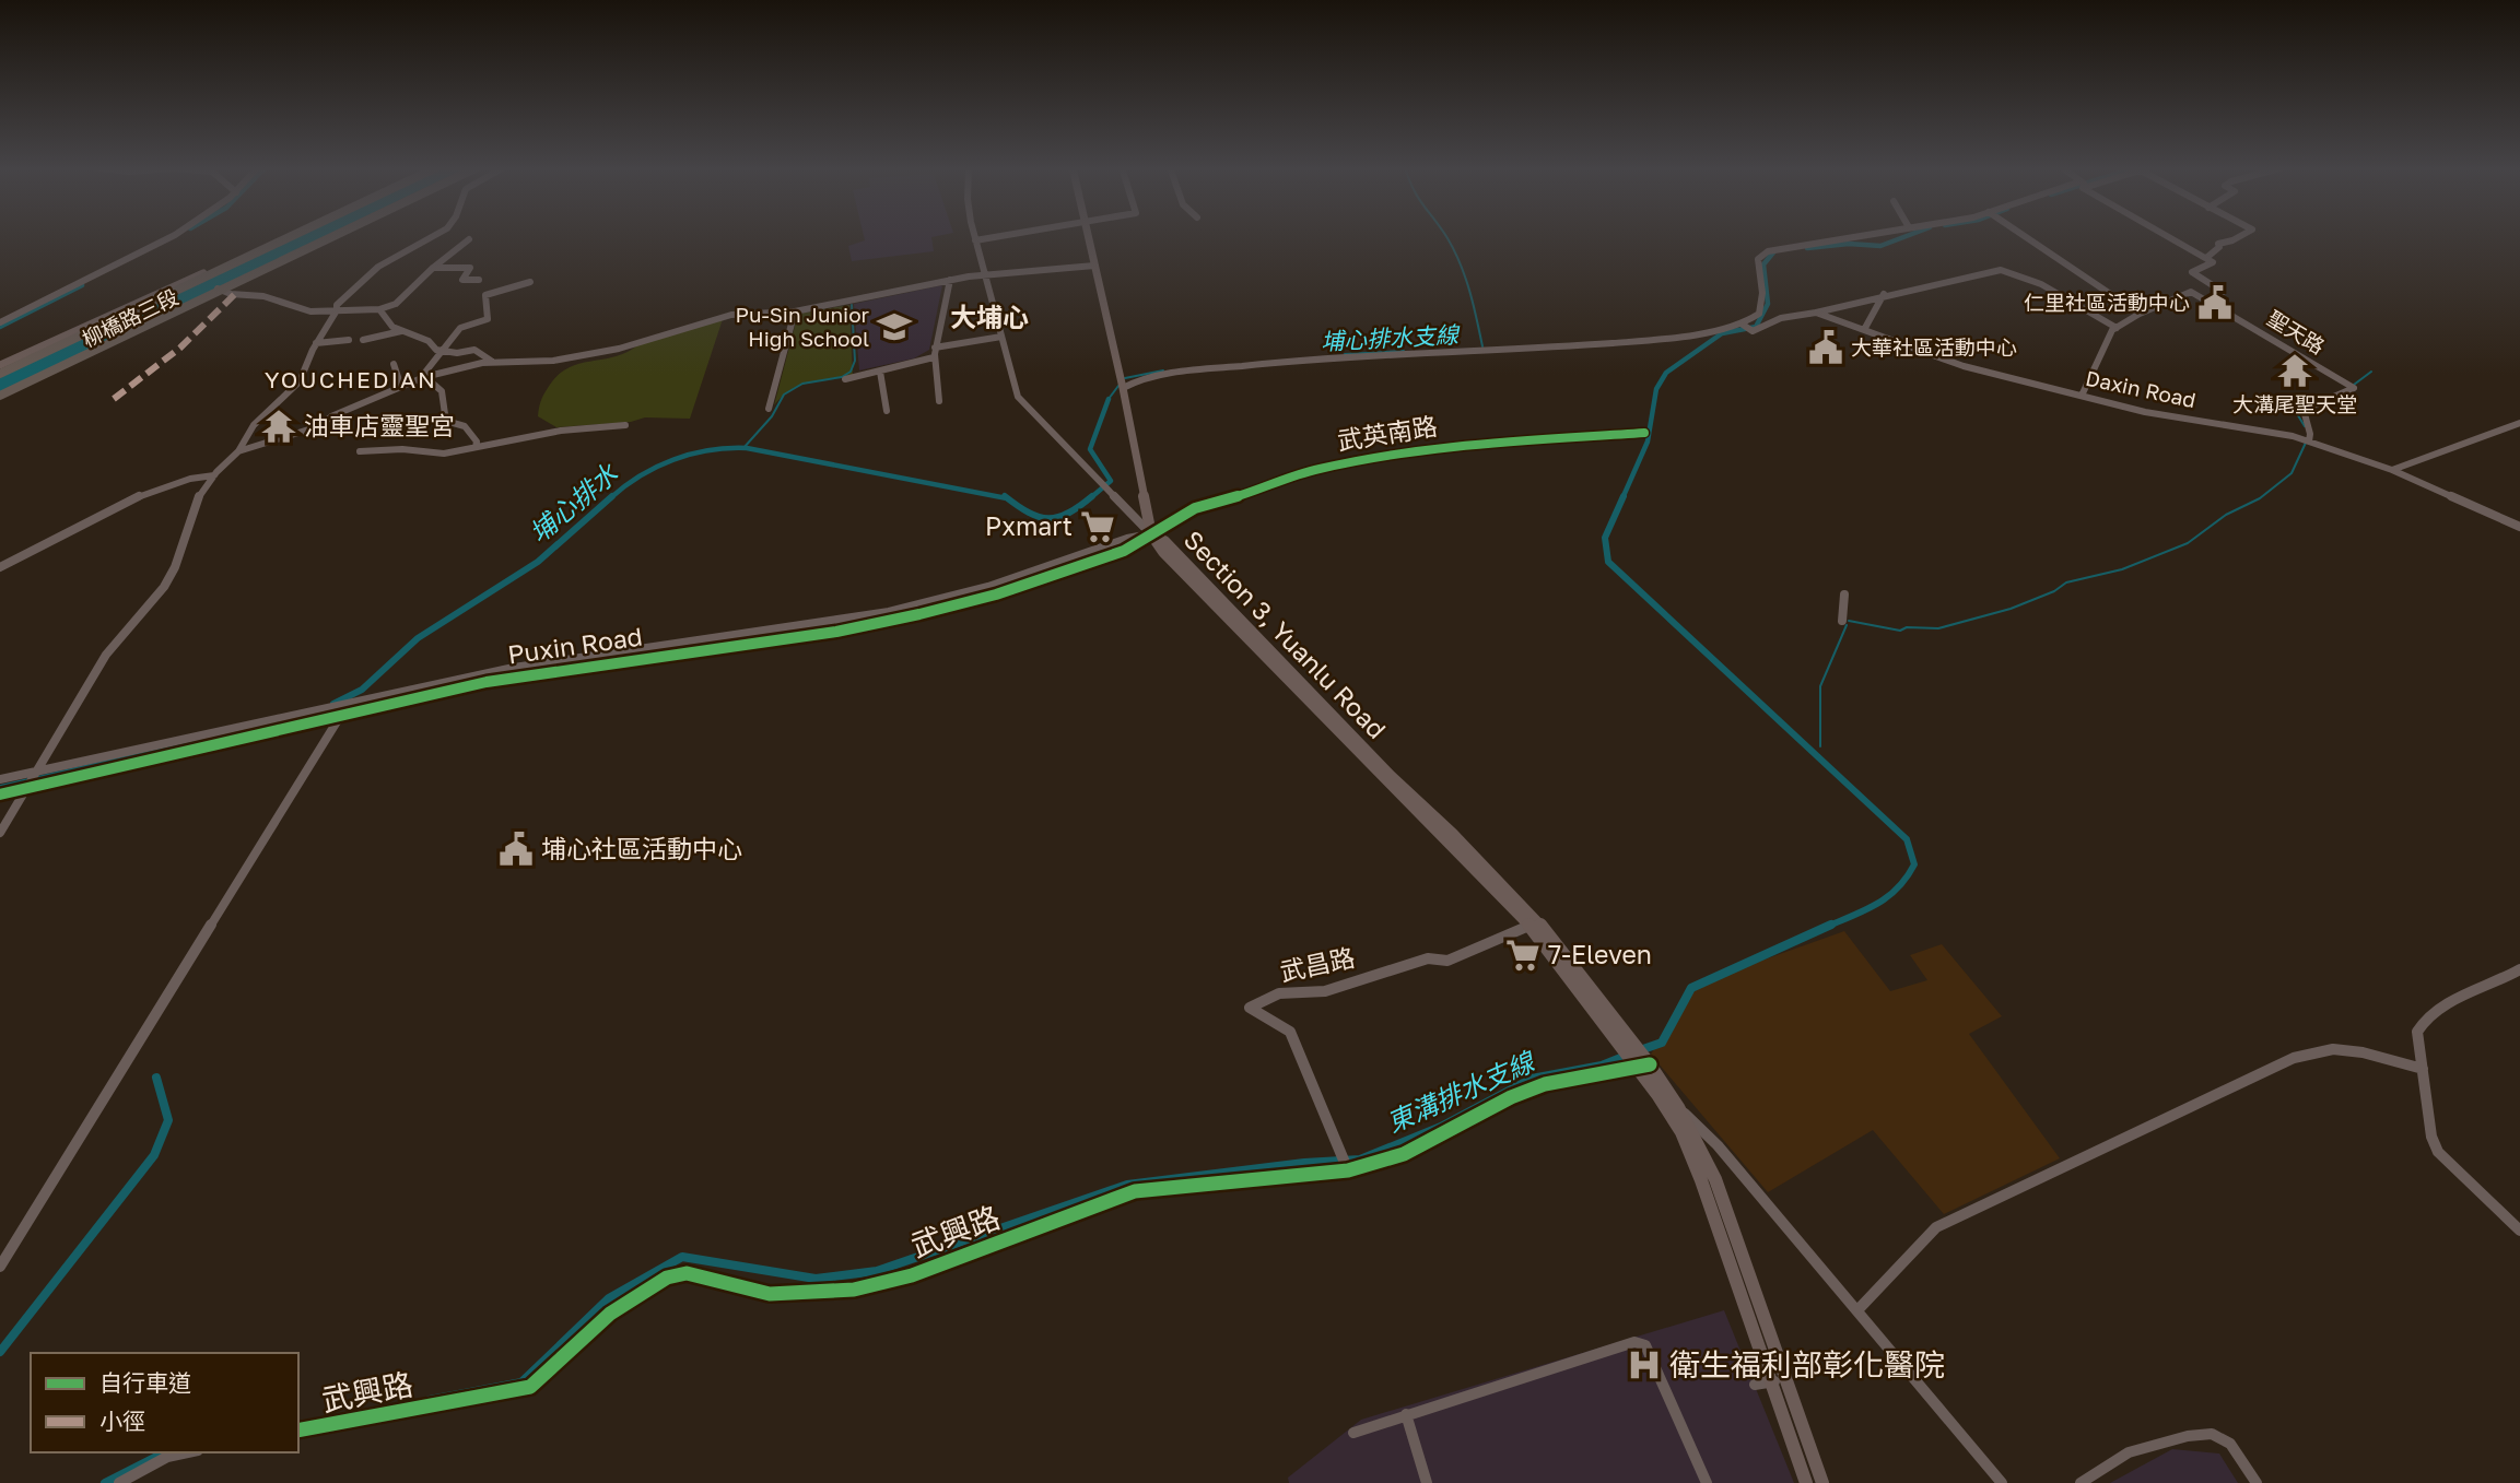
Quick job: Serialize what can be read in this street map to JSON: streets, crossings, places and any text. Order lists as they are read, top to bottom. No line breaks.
{"streets":{"main road":["柳橋路三段","Section 3, Yuanlu Road"],"street":["聖天路","Daxin Road","武英南路","Puxin Road","武昌路","武興路"]},"crossings":[["聖天路","Daxin Road"],["武英南路","Section 3, Yuanlu Road"],["武英南路","Puxin Road"],["Section 3, Yuanlu Road","Puxin Road"],["Section 3, Yuanlu Road","武昌路"],["Section 3, Yuanlu Road","武興路"],["武昌路","武興路"]],"districts":["大埔心","YOUCHEDIAN"],"water":["埔心排水支線","埔心排水","東溝排水支線"],"places":{"public building":["仁里社區活動中心","大華社區活動中心","埔心社區活動中心"],"school or university":["Pu-Sin Junior High School"],"temple":["大溝尾聖天堂","油車店靈聖宮"],"supermarket":["Pxmart","7-Eleven"],"hospital":["衛生福利部彰化醫院"]},"legend":["自行車道","小徑"]}
